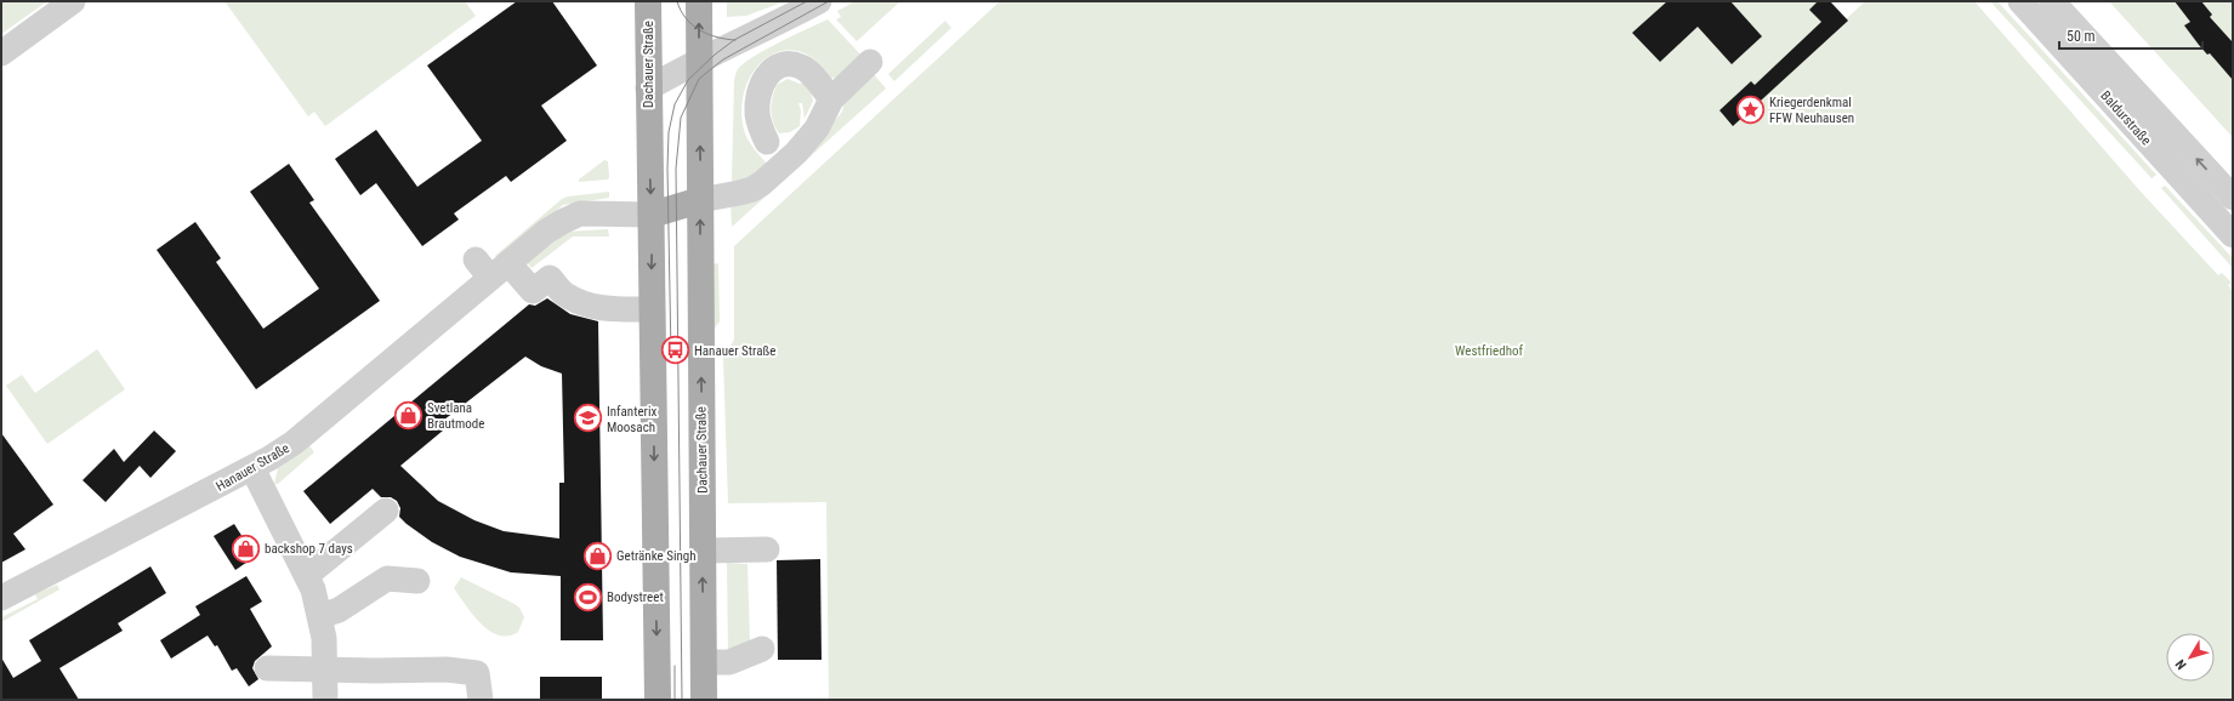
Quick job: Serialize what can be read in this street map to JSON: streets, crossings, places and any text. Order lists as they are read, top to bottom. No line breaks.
{"streets":{"main road":["Dachauer Straße"],"street":["Baldurstraße","Hanauer Straße"]},"crossings":[["Dachauer Straße","Hanauer Straße"]],"parks":["Westfriedhof"],"places":{"place":["Kriegerdenkmal FFW Neuhausen"],"bus stop":["Hanauer Straße"],"shop":["Svetlana Brautmode","backshop 7 days","Getränke Singh"],"school or university":["Infanterix Moosach"],"sports":["Bodystreet"]},"scale_bar":"50 m","north":"bottom left"}
